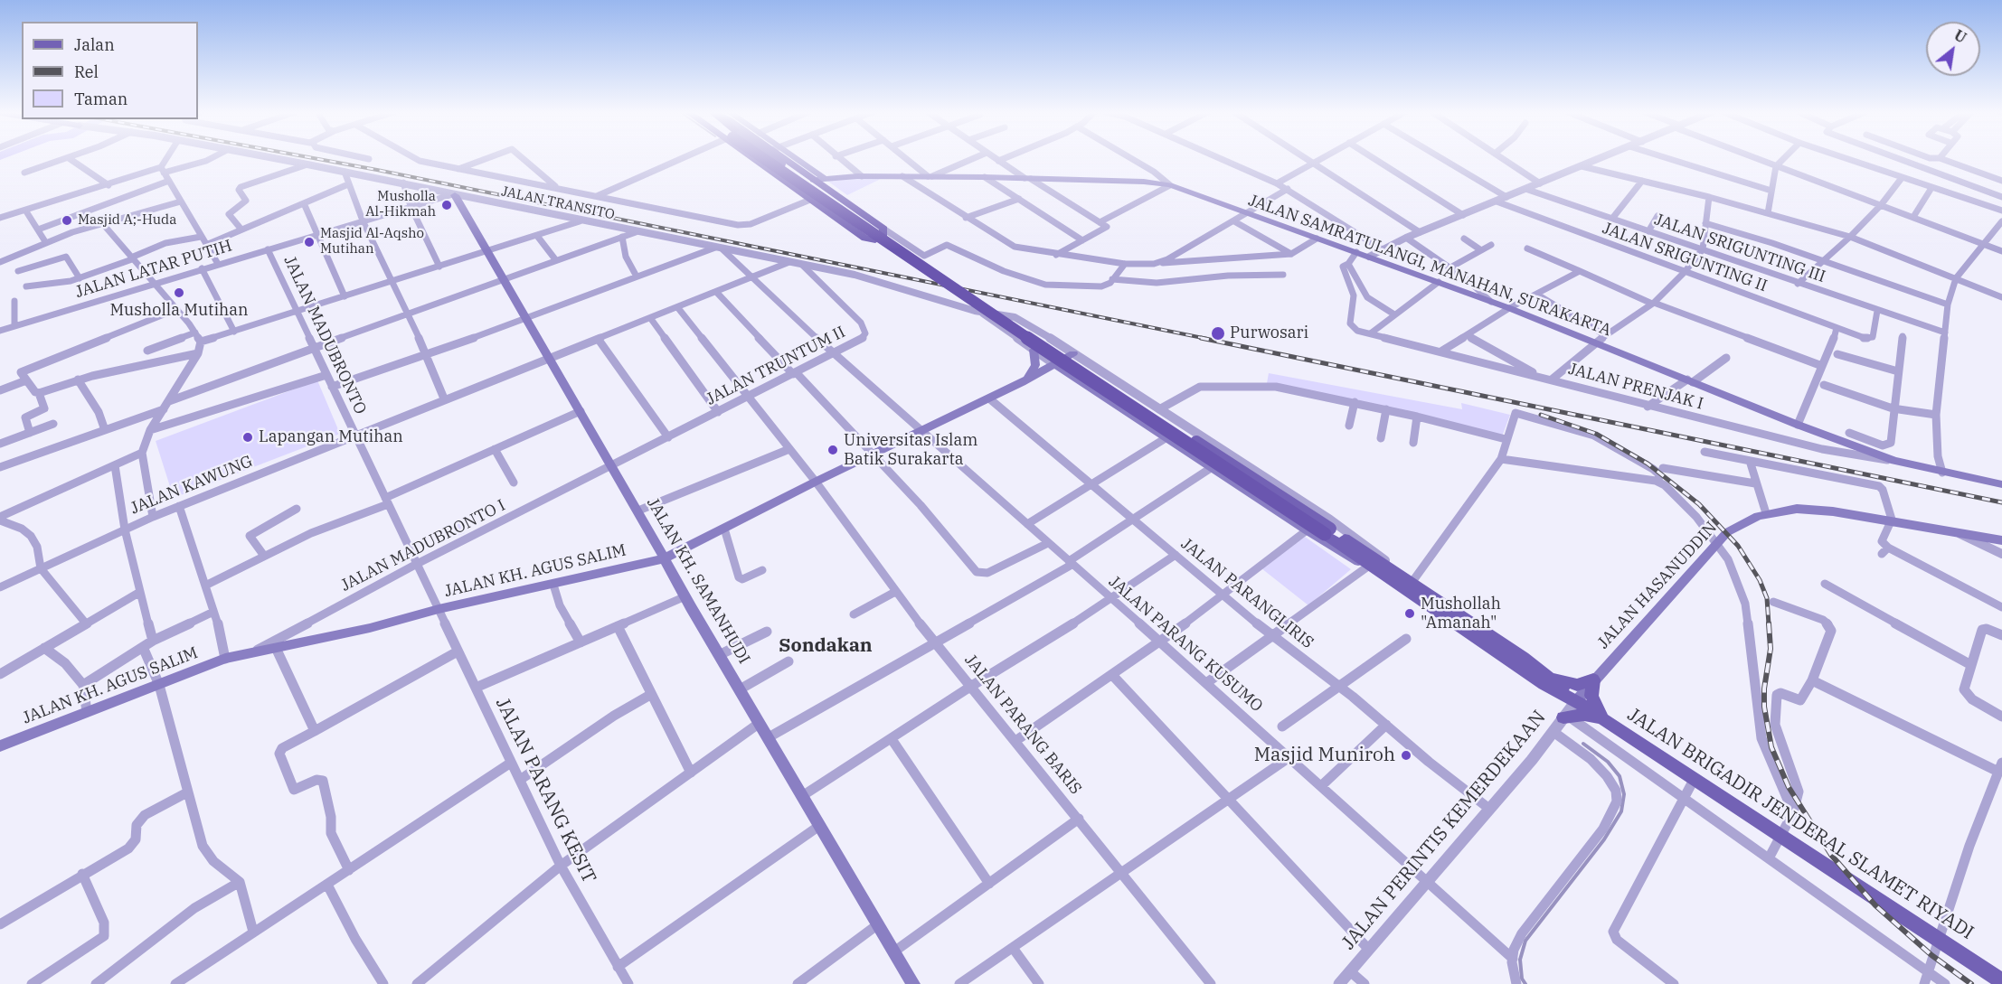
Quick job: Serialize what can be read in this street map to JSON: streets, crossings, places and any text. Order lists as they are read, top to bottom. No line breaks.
{"streets":{"main road":["JALAN SAMRATULANGI, MANAHAN, SURAKARTA","JALAN KH. AGUS SALIM","JALAN KH. SAMANHUDI","JALAN HASANUDDIN","JALAN BRIGADIR JENDERAL SLAMET RIYADI"],"street":["JALAN TRANSITO","JALAN SRIGUNTING III","JALAN SRIGUNTING II","JALAN LATAR PUTIH","JALAN MADUBRONTO","JALAN TRUNTUM II","JALAN PRENJAK I","JALAN KAWUNG","JALAN MADUBRONTO I","JALAN PARANGLIRIS","JALAN PARANG KUSUMO","JALAN PARANG BARIS","JALAN PARANG KESIT","JALAN PERINTIS KEMERDEKAAN"]},"crossings":[["JALAN TRANSITO","JALAN LATAR PUTIH"],["JALAN TRANSITO","JALAN TRUNTUM II"],["JALAN TRANSITO","JALAN KAWUNG"],["JALAN TRANSITO","JALAN KH. SAMANHUDI"],["JALAN TRANSITO","JALAN PARANG KUSUMO"],["JALAN SRIGUNTING III","JALAN SRIGUNTING II"],["JALAN SAMRATULANGI, MANAHAN, SURAKARTA","JALAN PRENJAK I"],["JALAN LATAR PUTIH","JALAN MADUBRONTO"],["JALAN LATAR PUTIH","JALAN KH. SAMANHUDI"],["JALAN MADUBRONTO","JALAN KAWUNG"],["JALAN MADUBRONTO","JALAN MADUBRONTO I"],["JALAN MADUBRONTO","JALAN KH. AGUS SALIM"],["JALAN MADUBRONTO","JALAN PARANG KESIT"],["JALAN TRUNTUM II","JALAN MADUBRONTO I"],["JALAN TRUNTUM II","JALAN KH. SAMANHUDI"],["JALAN TRUNTUM II","JALAN PARANG KUSUMO"],["JALAN TRUNTUM II","JALAN PARANG BARIS"],["JALAN KAWUNG","JALAN KH. SAMANHUDI"],["JALAN KAWUNG","JALAN PARANG KUSUMO"],["JALAN KAWUNG","JALAN PARANG BARIS"],["JALAN MADUBRONTO I","JALAN KH. AGUS SALIM"],["JALAN MADUBRONTO I","JALAN KH. SAMANHUDI"],["JALAN KH. AGUS SALIM","JALAN KH. SAMANHUDI"],["JALAN KH. AGUS SALIM","JALAN PARANGLIRIS"],["JALAN KH. AGUS SALIM","JALAN PARANG KUSUMO"],["JALAN KH. AGUS SALIM","JALAN PARANG BARIS"],["JALAN KH. AGUS SALIM","JALAN PARANG KESIT"],["JALAN HASANUDDIN","JALAN BRIGADIR JENDERAL SLAMET RIYADI"],["JALAN PARANGLIRIS","JALAN PERINTIS KEMERDEKAAN"],["JALAN PARANG KUSUMO","JALAN PERINTIS KEMERDEKAAN"]],"districts":["Sondakan"],"places":["Musholla Al-Hikmah","Masjid A;-Huda","Masjid Al-Aqsho Mutihan","Musholla Mutihan","Purwosari","Lapangan Mutihan","Universitas Islam Batik Surakarta","Mushollah \"Amanah\"","Masjid Muniroh"],"legend":["Jalan","Rel","Taman"],"north":"top right"}
